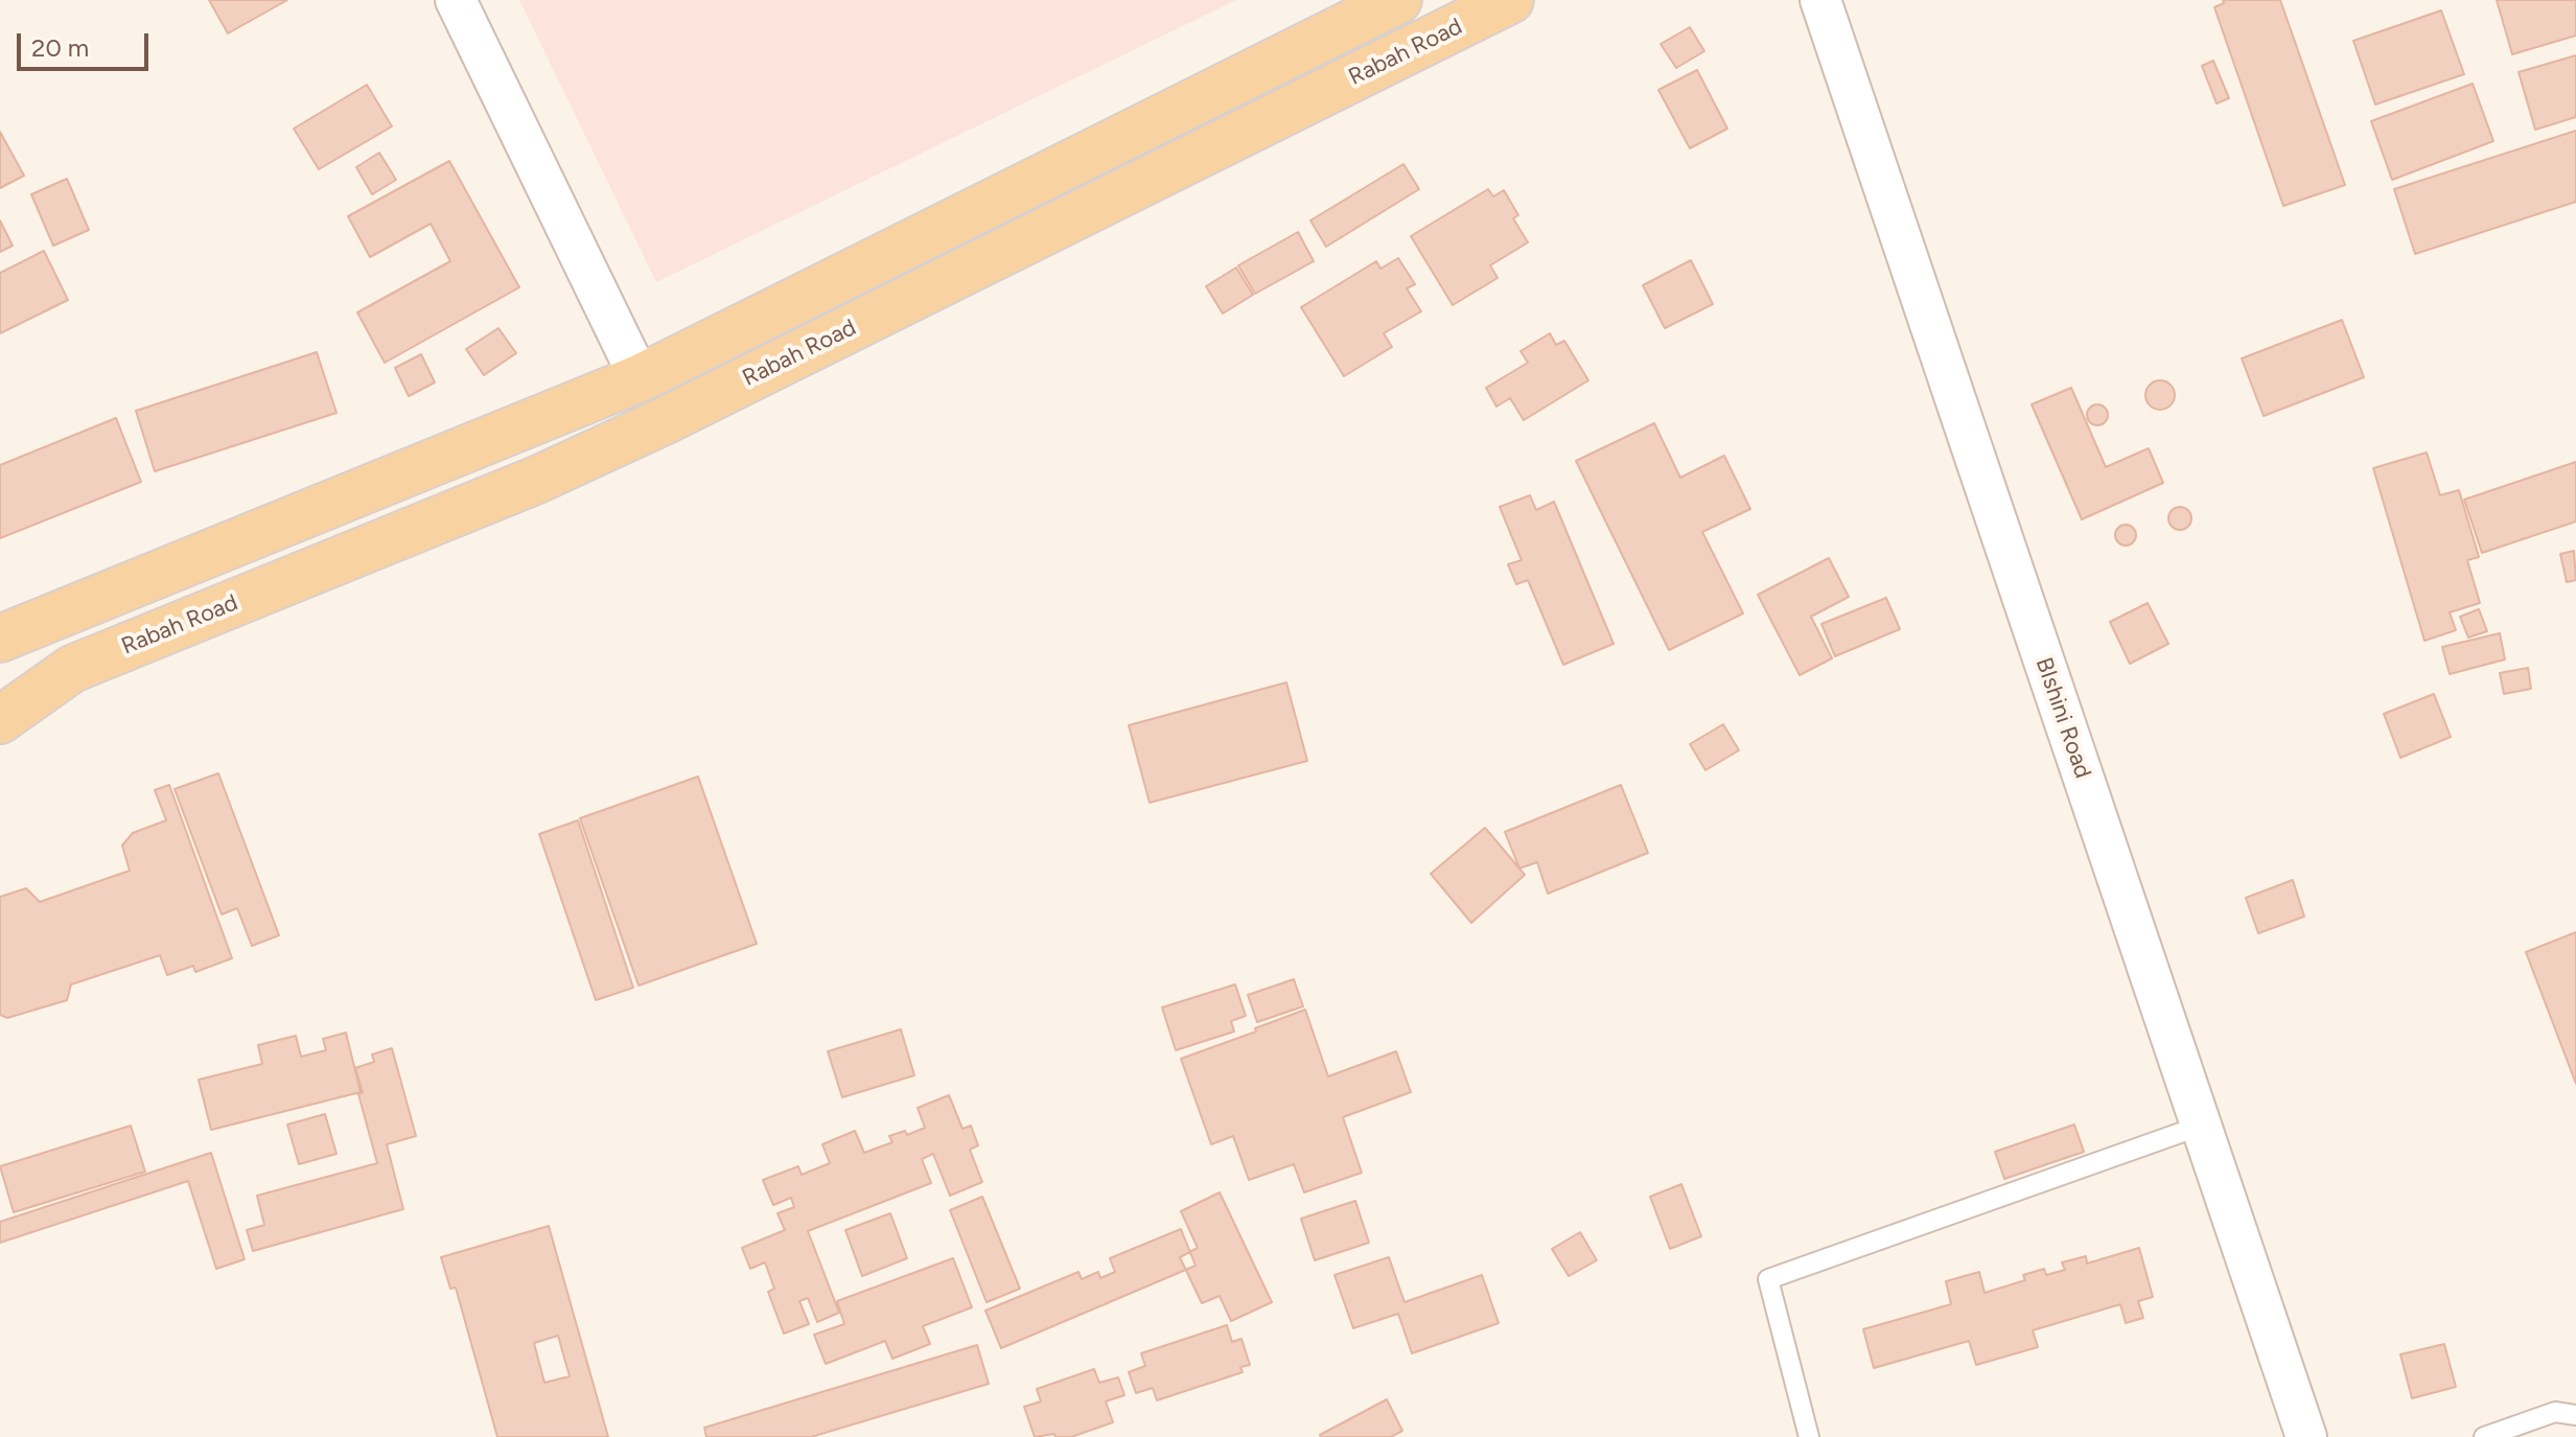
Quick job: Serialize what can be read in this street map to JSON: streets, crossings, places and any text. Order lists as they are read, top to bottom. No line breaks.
{"streets":{"main road":["Rabah Road"],"street":["BIshini Road"]},"scale_bar":"20 m"}
